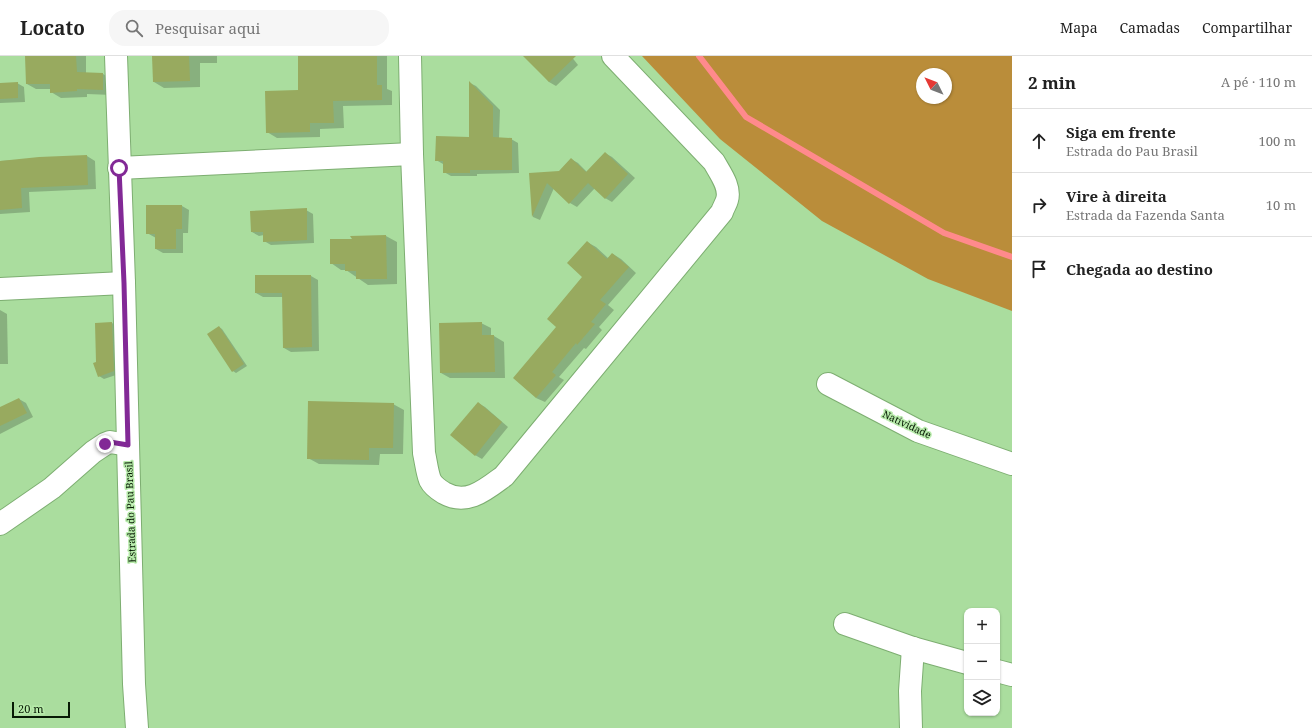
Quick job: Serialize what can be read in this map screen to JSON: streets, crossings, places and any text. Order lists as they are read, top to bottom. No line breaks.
{"streets":{"street":["Natividade","Estrada do Pau Brasil"]},"scale_bar":"20 m","north":"top left","page":{"header":"Locato","search":"Pesquisar aqui","nav":["Mapa","Camadas","Compartilhar"],"heading":["2 min","A pé · 110 m"],"list":[["Siga em frente","Estrada do Pau Brasil","100 m"],["Vire à direita","Estrada da Fazenda Santa","10 m"],"Chegada ao destino"],"map_buttons":["+","−"],"scale":"20 m"}}
